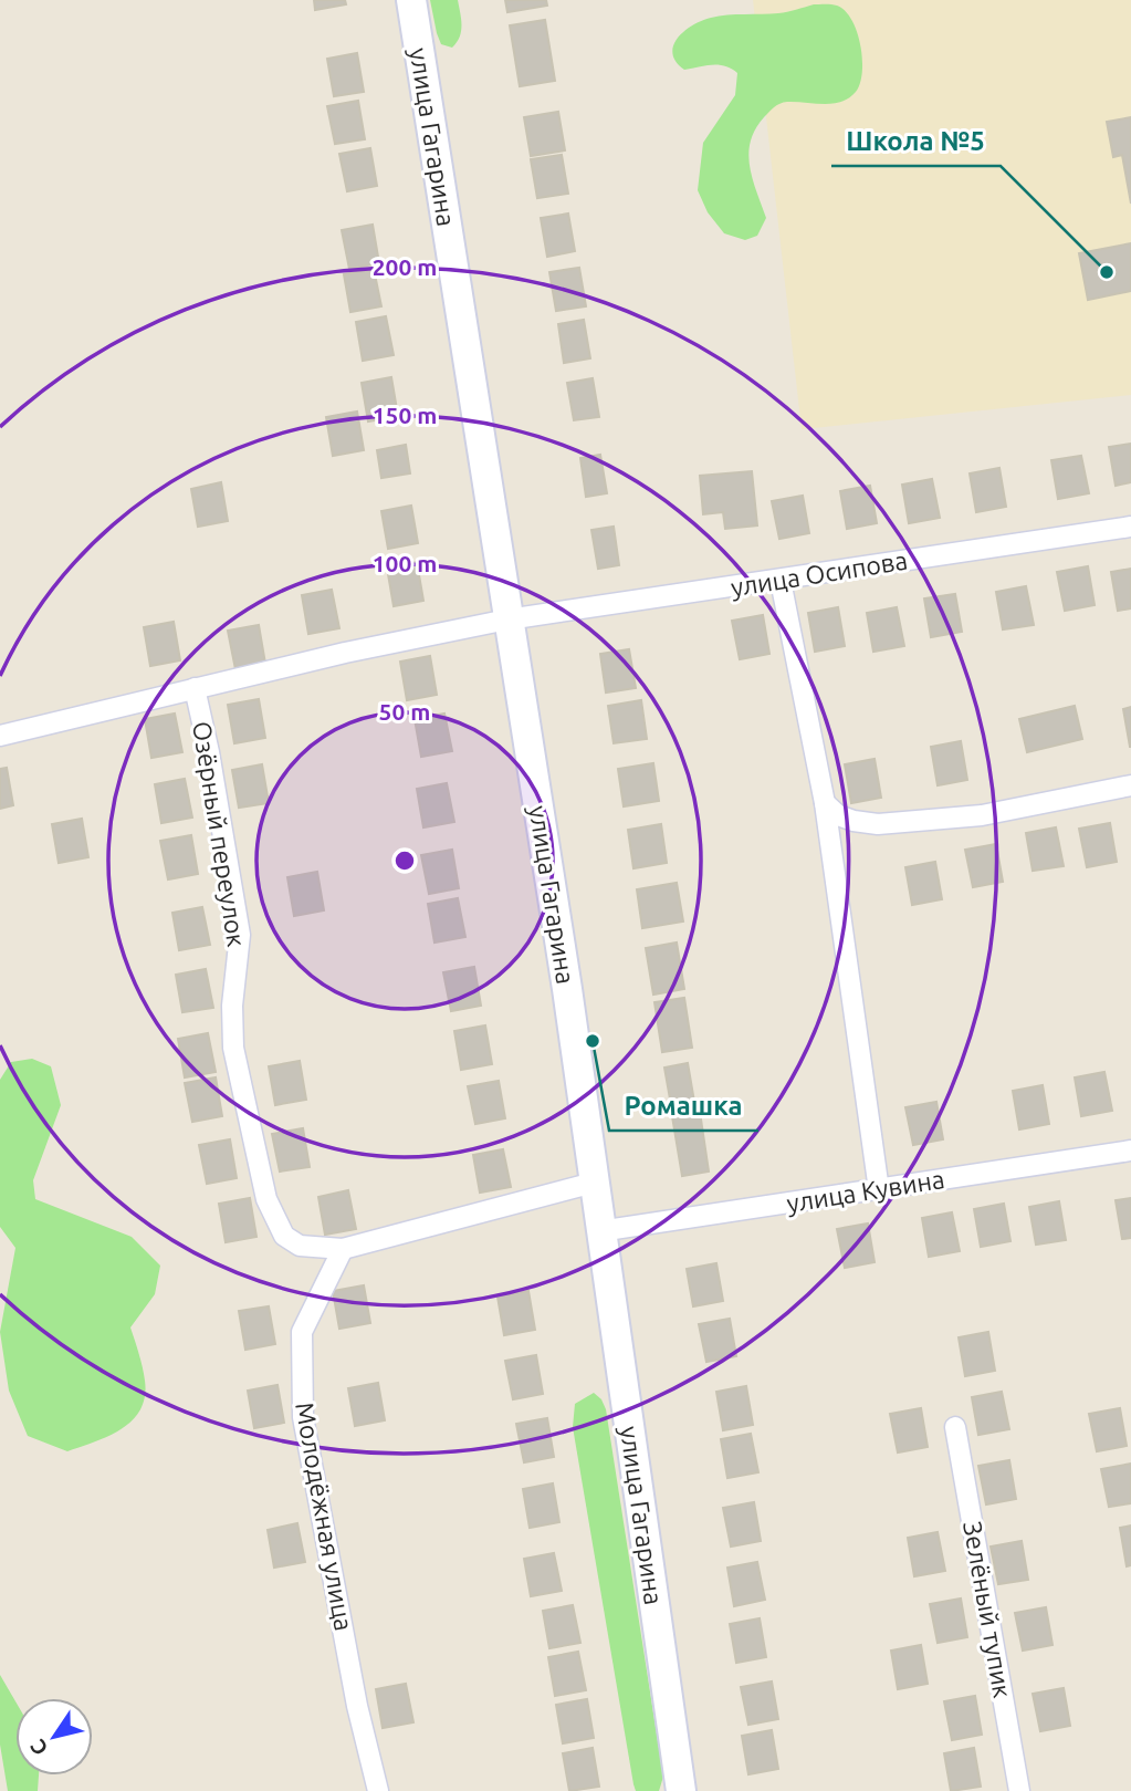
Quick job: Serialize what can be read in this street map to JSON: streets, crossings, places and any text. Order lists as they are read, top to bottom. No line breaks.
{"streets":{"main road":["улица Гагарина"],"street":["улица Осипова","Озёрный переулок","улица Кувина","Молодёжная улица","Зелёный тупик"]},"crossings":[["улица Гагарина","улица Осипова"],["улица Гагарина","Озёрный переулок"],["улица Гагарина","улица Кувина"],["улица Осипова","Озёрный переулок"],["Озёрный переулок","Молодёжная улица"]],"places":["Школа №5","Ромашка"],"north":"bottom left","rings":["200 m","150 m","100 m","50 m"]}
